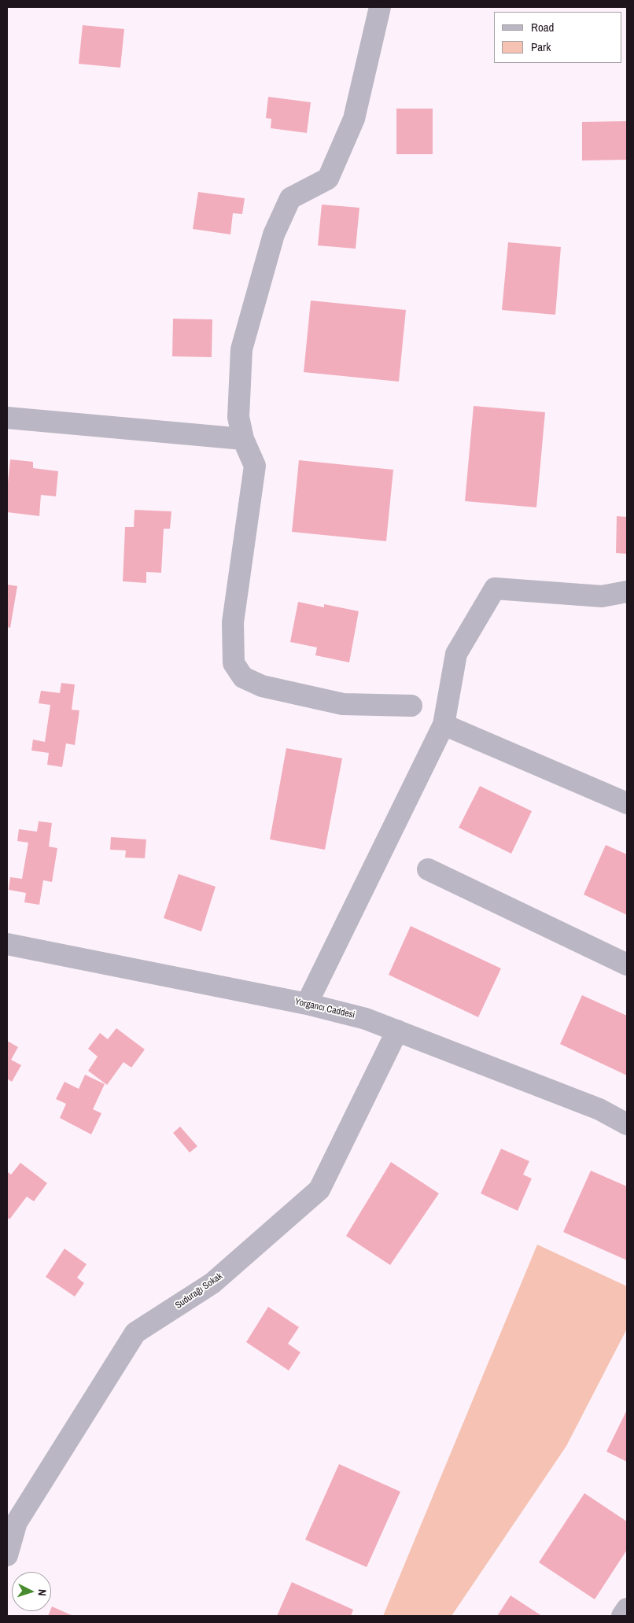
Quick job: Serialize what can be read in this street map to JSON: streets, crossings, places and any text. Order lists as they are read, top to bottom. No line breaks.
{"streets":{"street":["Yorgancı Caddesi","Sudurağı Sokak"]},"crossings":[["Yorgancı Caddesi","Sudurağı Sokak"]],"legend":["Road","Park"],"north":"right"}
